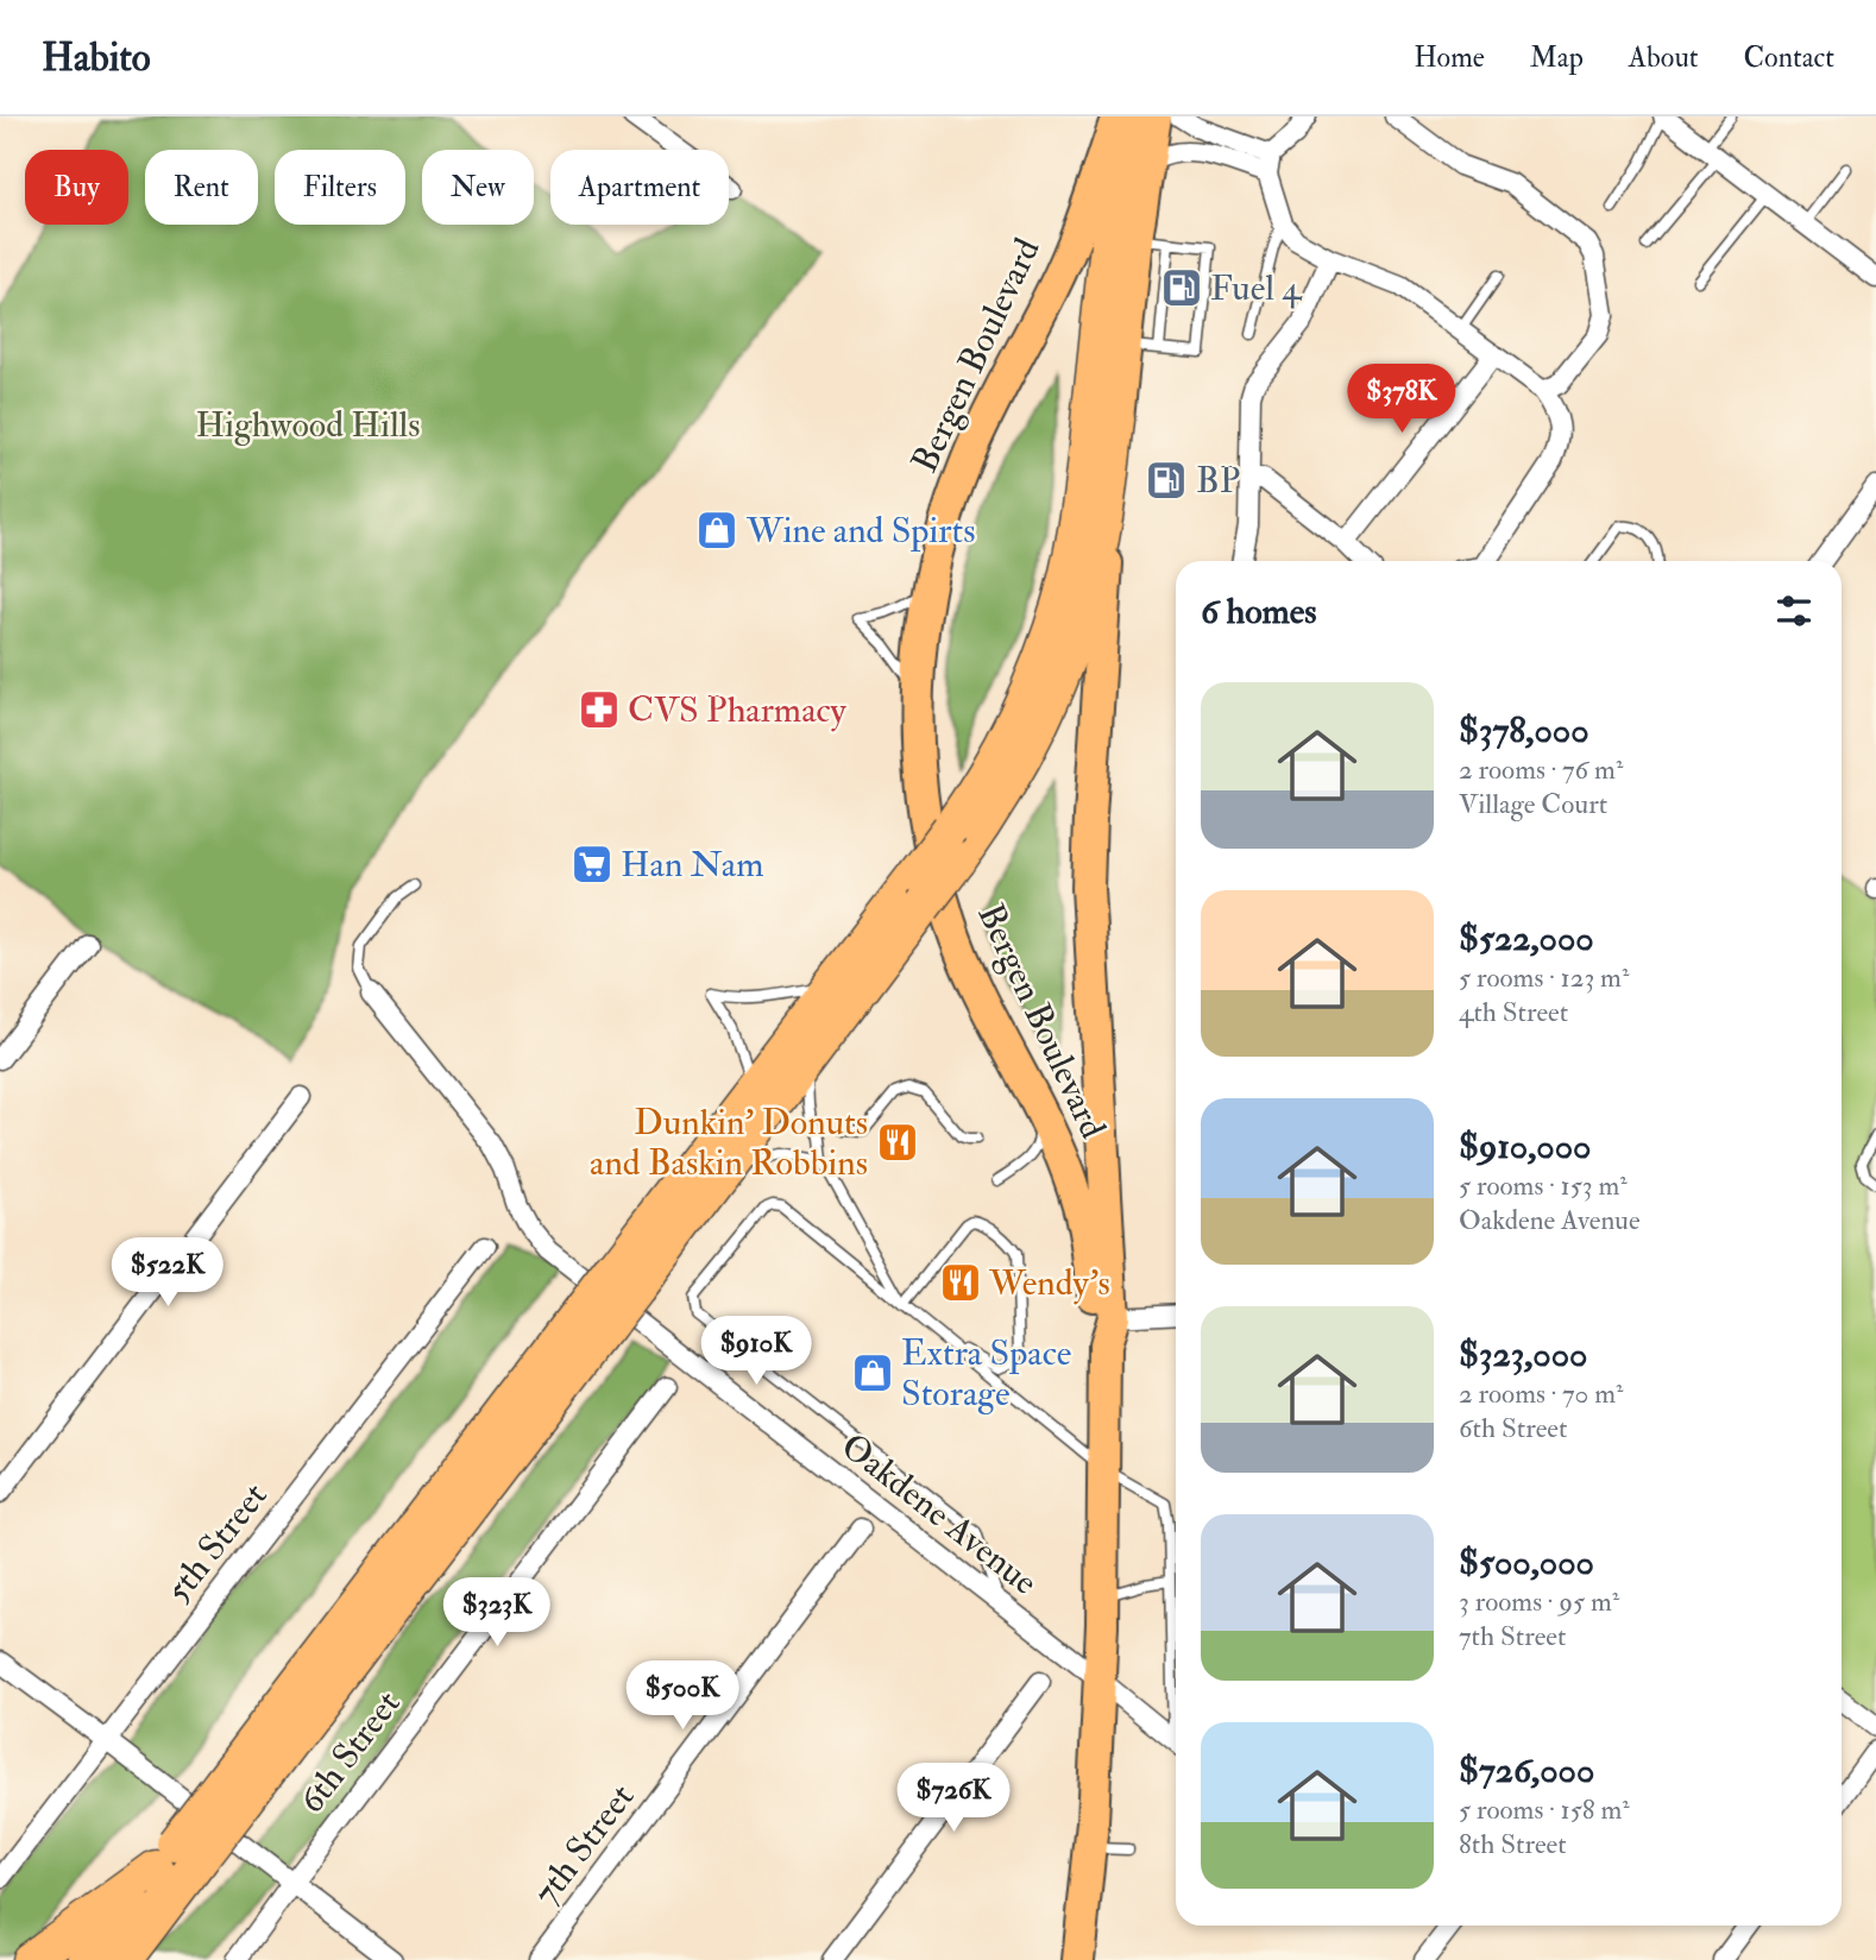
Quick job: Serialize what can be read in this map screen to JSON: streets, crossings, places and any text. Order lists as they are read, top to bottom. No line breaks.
{"streets":{"highway":["Bergen Boulevard"],"street":["Oakdene Avenue","5th Street","6th Street","7th Street"]},"crossings":[["Bergen Boulevard","Oakdene Avenue"]],"parks":["Highwood Hills"],"places":{"fuel station":["Fuel 4","BP"],"shop":["Wine and Spirts","Extra Space Storage"],"pharmacy":["CVS Pharmacy"],"supermarket":["Han Nam"],"restaurant":["Dunkin' Donuts and Baskin Robbins","Wendy's"]},"page":{"header":"Habito","nav":["Home","Map","About","Contact"],"chip":["Buy","Rent","Filters","New","Apartment"],"price":["$378K","$522K","$910K","$323K","$500K","$726K"],"heading":"6 homes","list":[{"name":"$378,000","note":"2 rooms · 76 m² · Village Court"},{"name":"$522,000","note":"5 rooms · 123 m² · 4th Street"},{"name":"$910,000","note":"5 rooms · 153 m² · Oakdene Avenue"},{"name":"$323,000","note":"2 rooms · 70 m² · 6th Street"},{"name":"$500,000","note":"3 rooms · 95 m² · 7th Street"},{"name":"$726,000","note":"5 rooms · 158 m² · 8th Street"}]}}
